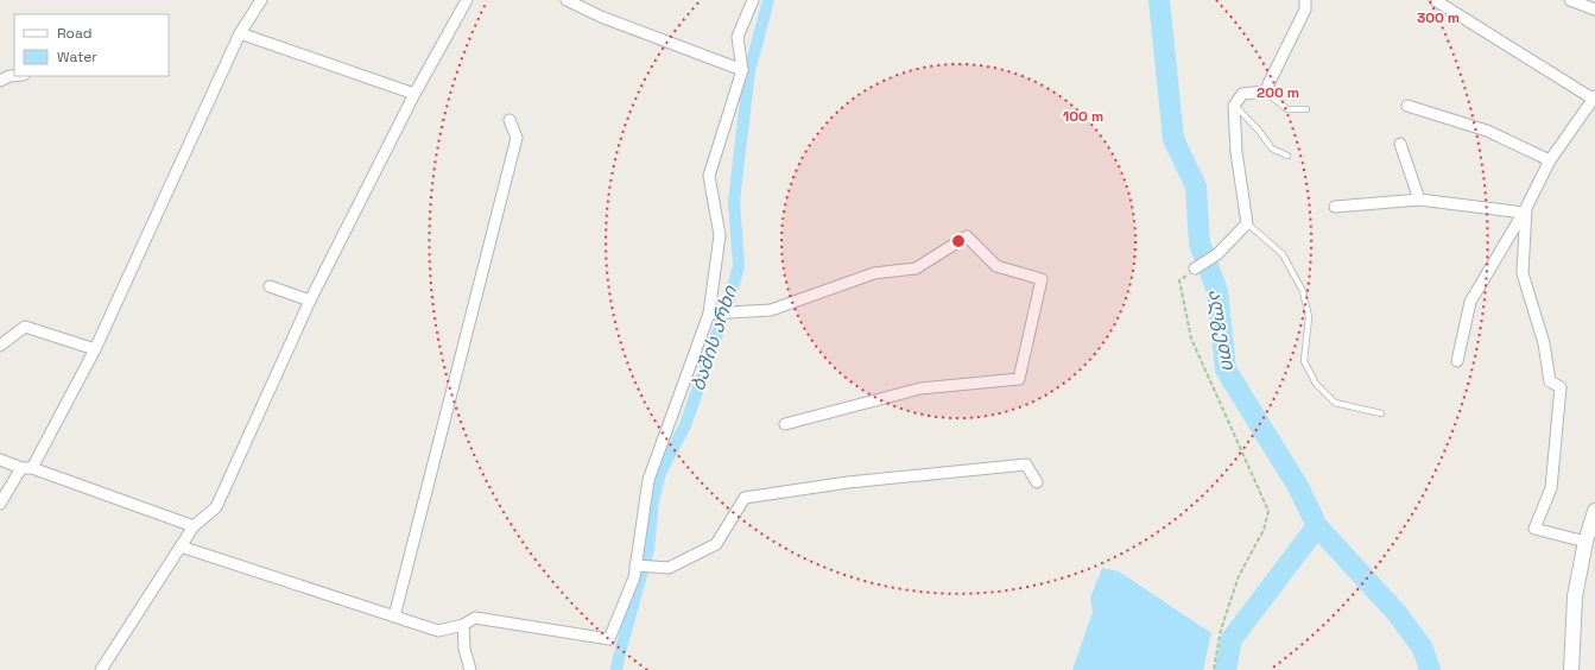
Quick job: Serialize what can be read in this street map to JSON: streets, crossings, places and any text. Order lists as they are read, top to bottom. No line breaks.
{"water":["ალგეთი","ბაშის არხი"],"legend":["Road","Water"],"rings":["300 m","200 m","100 m"]}
